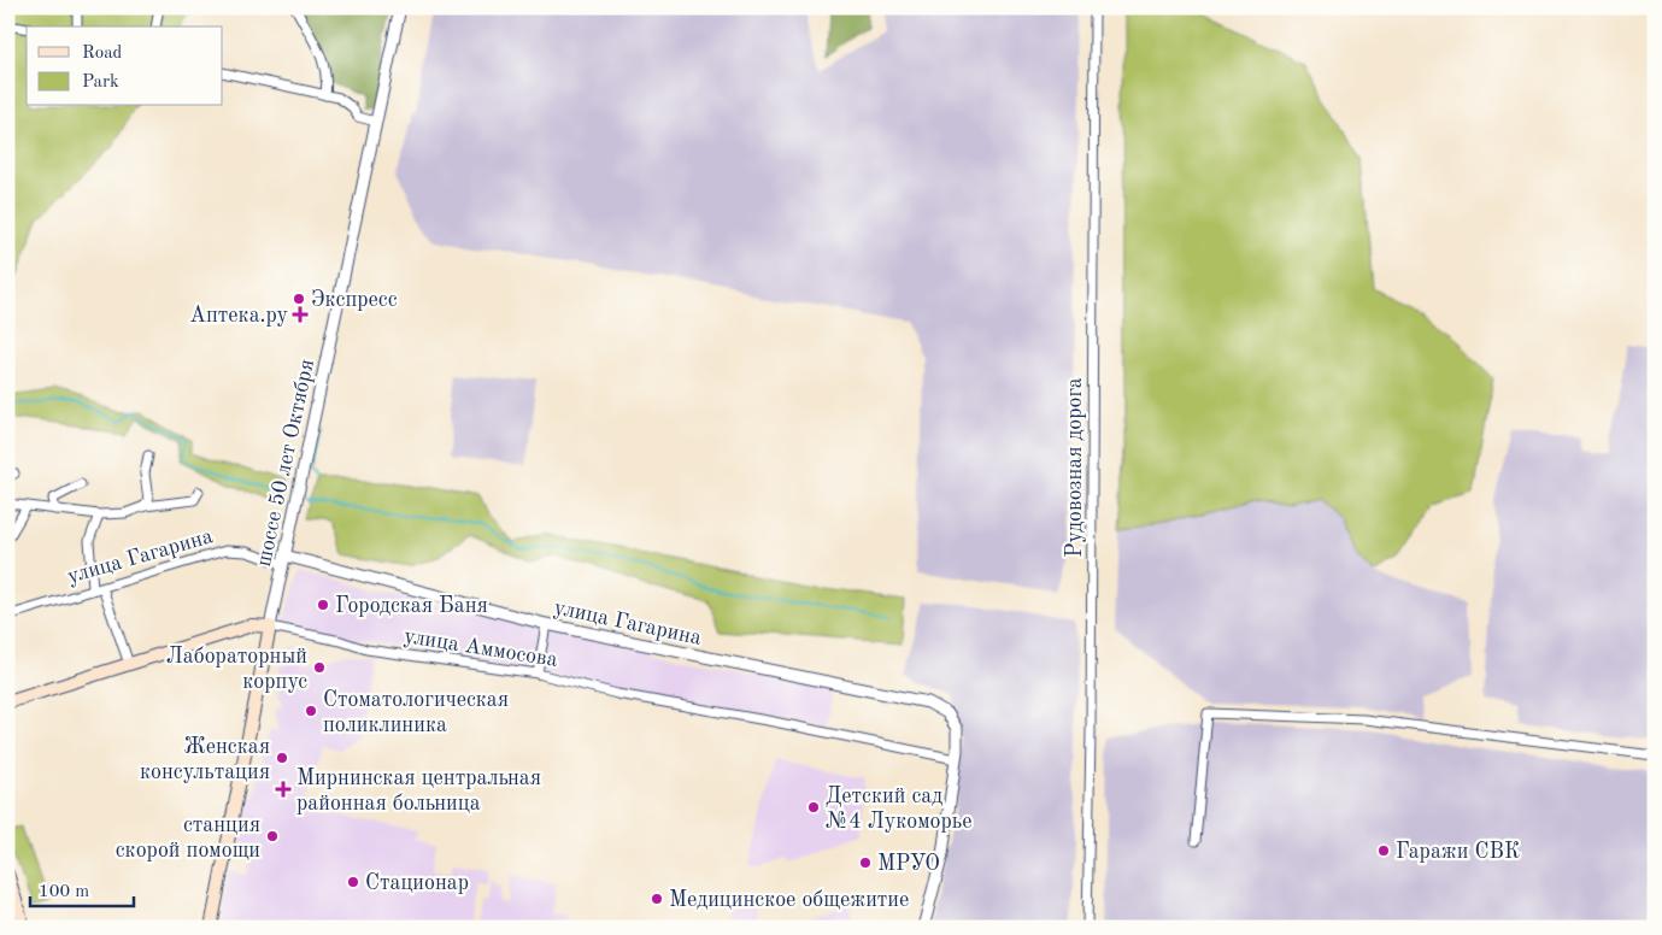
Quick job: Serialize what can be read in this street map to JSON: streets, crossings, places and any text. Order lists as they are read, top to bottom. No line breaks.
{"streets":{"main road":["шоссе 50 лет Октября","улица Аммосова"],"street":["Рудовозная дорога","улица Гагарина"]},"crossings":[["шоссе 50 лет Октября","улица Гагарина"],["шоссе 50 лет Октября","улица Аммосова"],["улица Гагарина","улица Аммосова"]],"places":{"other":["Экспресс","Городская Баня","Лабораторный корпус","Стоматологическая поликлиника","Женская консультация","Детский сад №4 Лукоморье","станция скорой помощи","Гаражи СВК","МРУО","Стационар","Медицинское общежитие"],"health":["Аптека.ру","Мирнинская центральная районная больница"]},"legend":["Road","Park"],"scale_bar":"100 m"}
